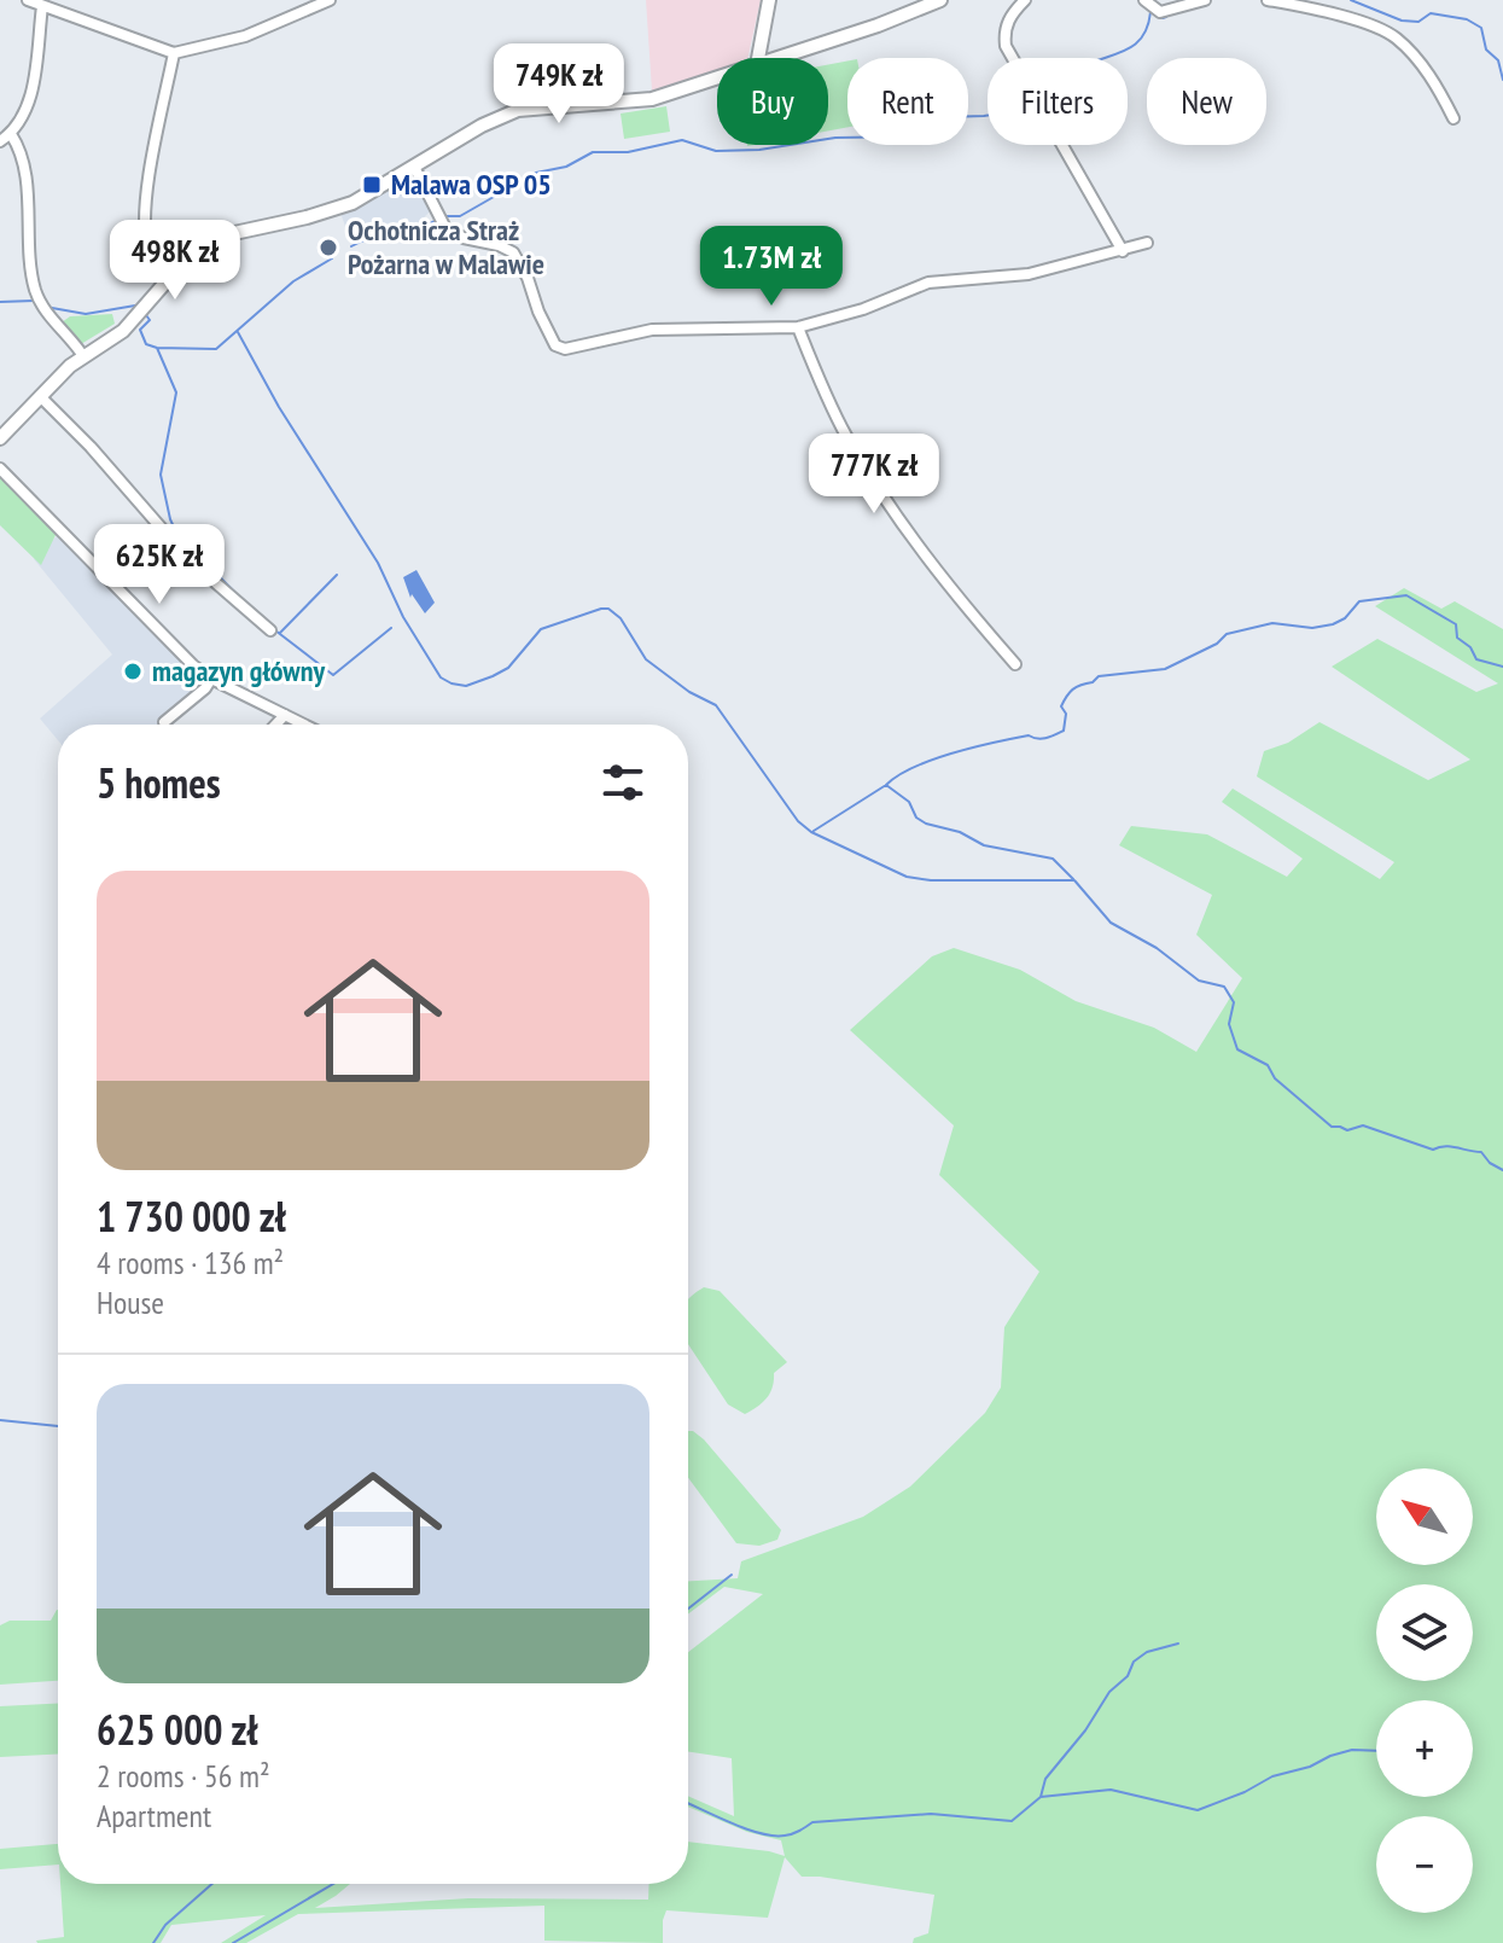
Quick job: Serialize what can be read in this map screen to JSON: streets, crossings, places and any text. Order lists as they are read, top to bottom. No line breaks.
{"places":{"transit":["Malawa OSP 05"],"other":["Ochotnicza Straż Pożarna w Malawie","magazyn główny"]},"north":"top left","page":{"price":["749K zł","498K zł","1.73M zł","777K zł","625K zł"],"chip":["Buy","Rent","Filters","New"],"heading":"5 homes","list":[{"name":"1 730 000 zł","note":"4 rooms · 136 m² · House"},{"name":"625 000 zł","note":"2 rooms · 56 m² · Apartment"}],"map_buttons":["+","−"]}}
